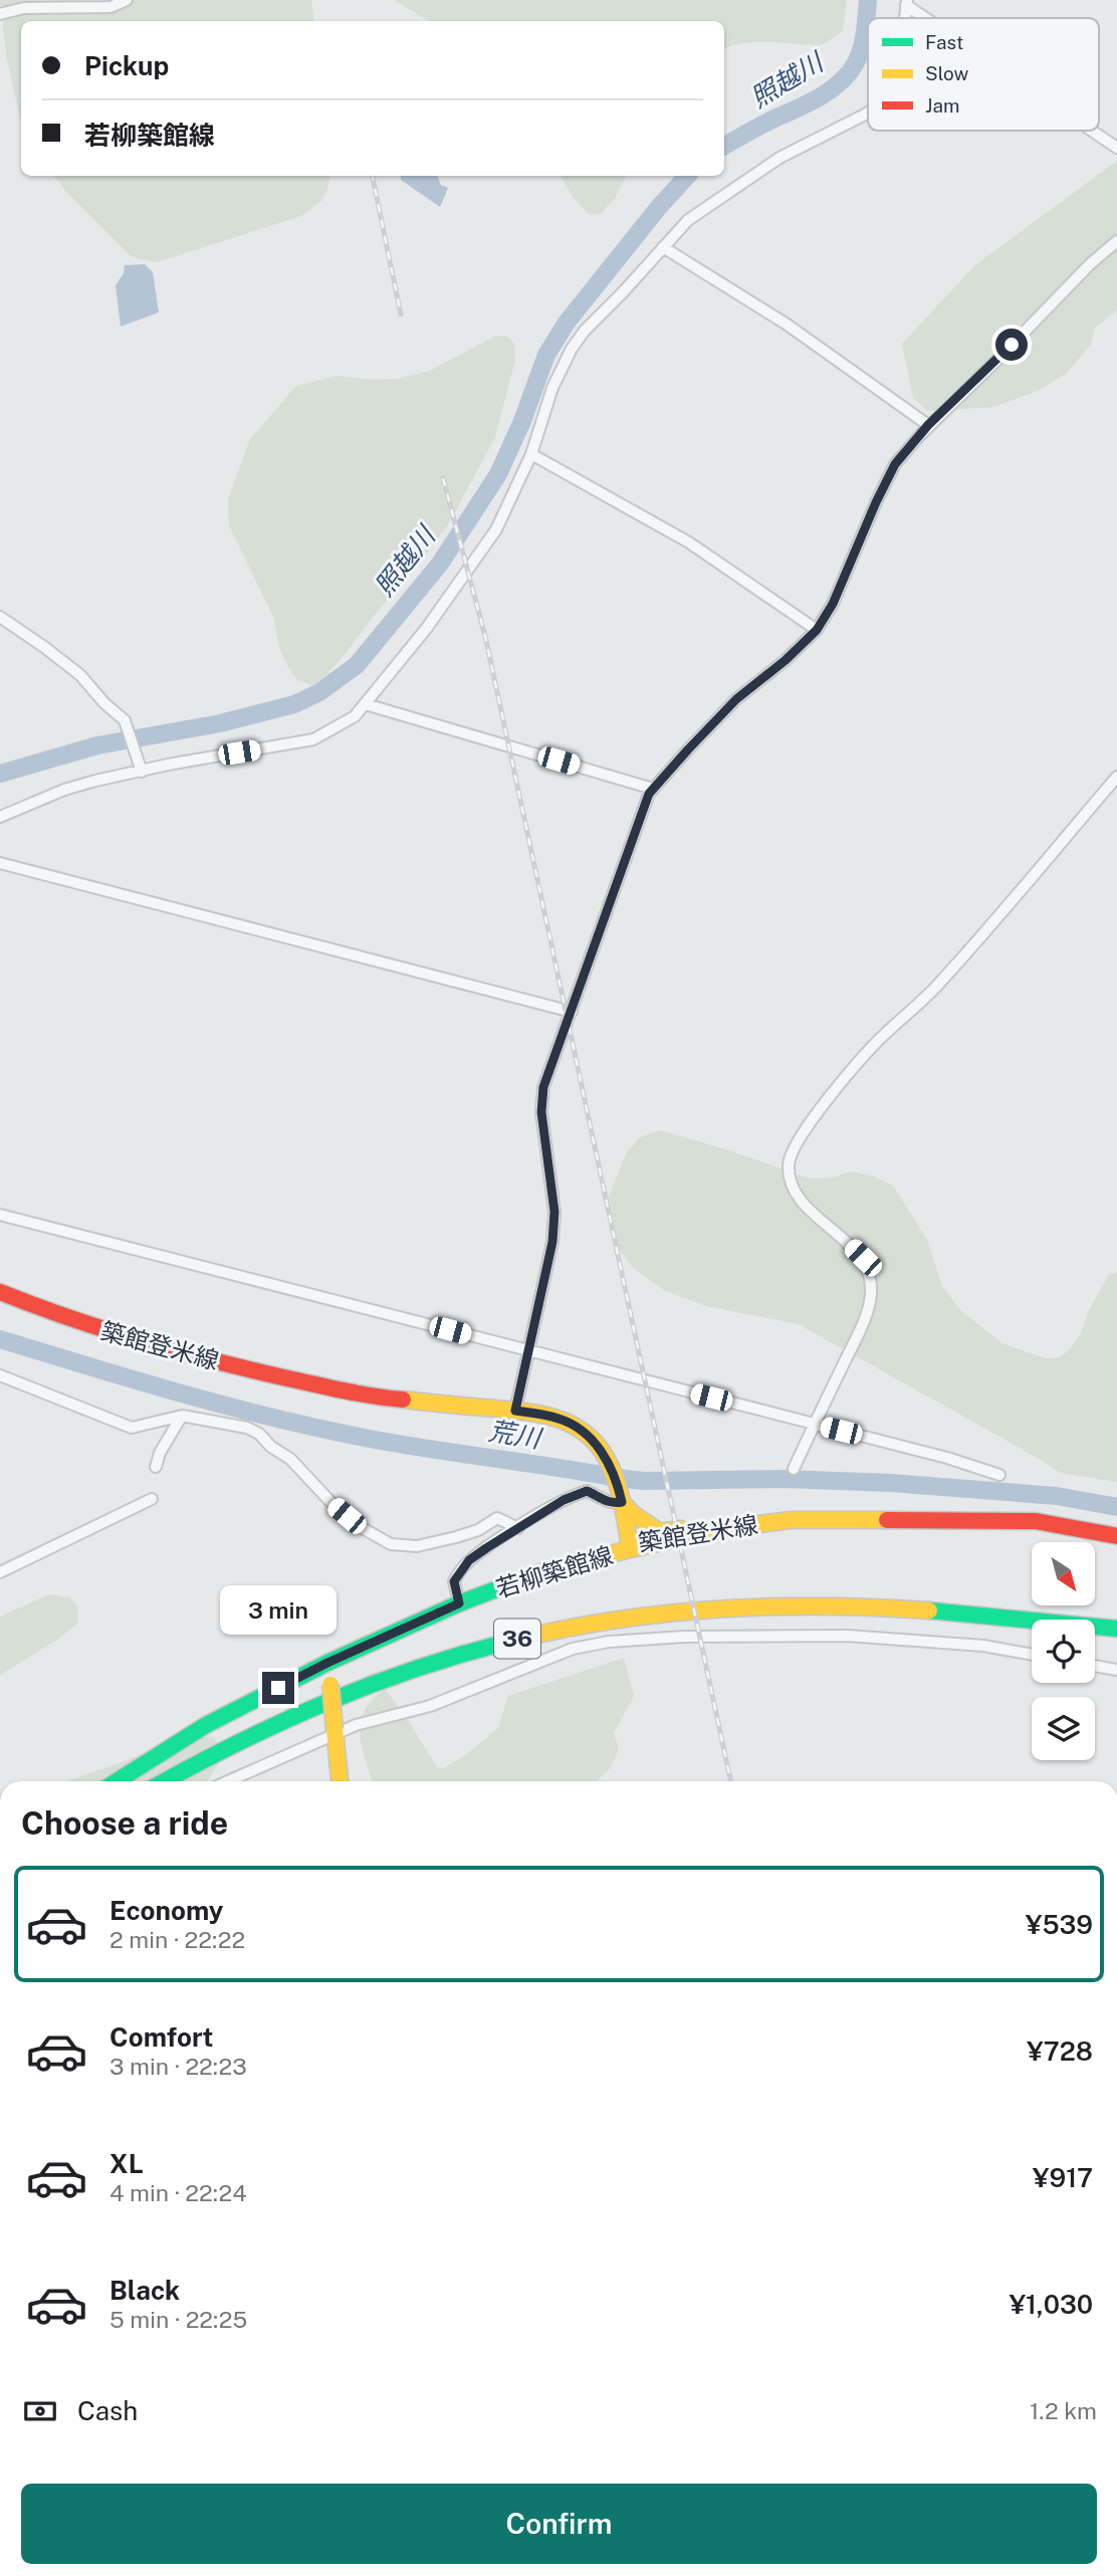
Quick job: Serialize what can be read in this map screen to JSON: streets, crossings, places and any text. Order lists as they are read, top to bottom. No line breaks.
{"streets":{"main road":["築館登米線","若柳築館線","36"]},"crossings":[["築館登米線","若柳築館線"]],"water":["照越川","荒川"],"legend":["Fast","Slow","Jam"],"north":"bottom right","page":{"banner":["Pickup","若柳築館線"],"bubble":"3 min","heading":"Choose a ride","list":[{"name":"Economy","note":"2 min · 22:22","value":"¥539"},{"name":"Comfort","note":"3 min · 22:23","value":"¥728"},{"name":"XL","note":"4 min · 22:24","value":"¥917"},{"name":"Black","note":"5 min · 22:25","value":"¥1,030"}],"pay":["Cash","1.2 km"],"buttons":"Confirm"}}
